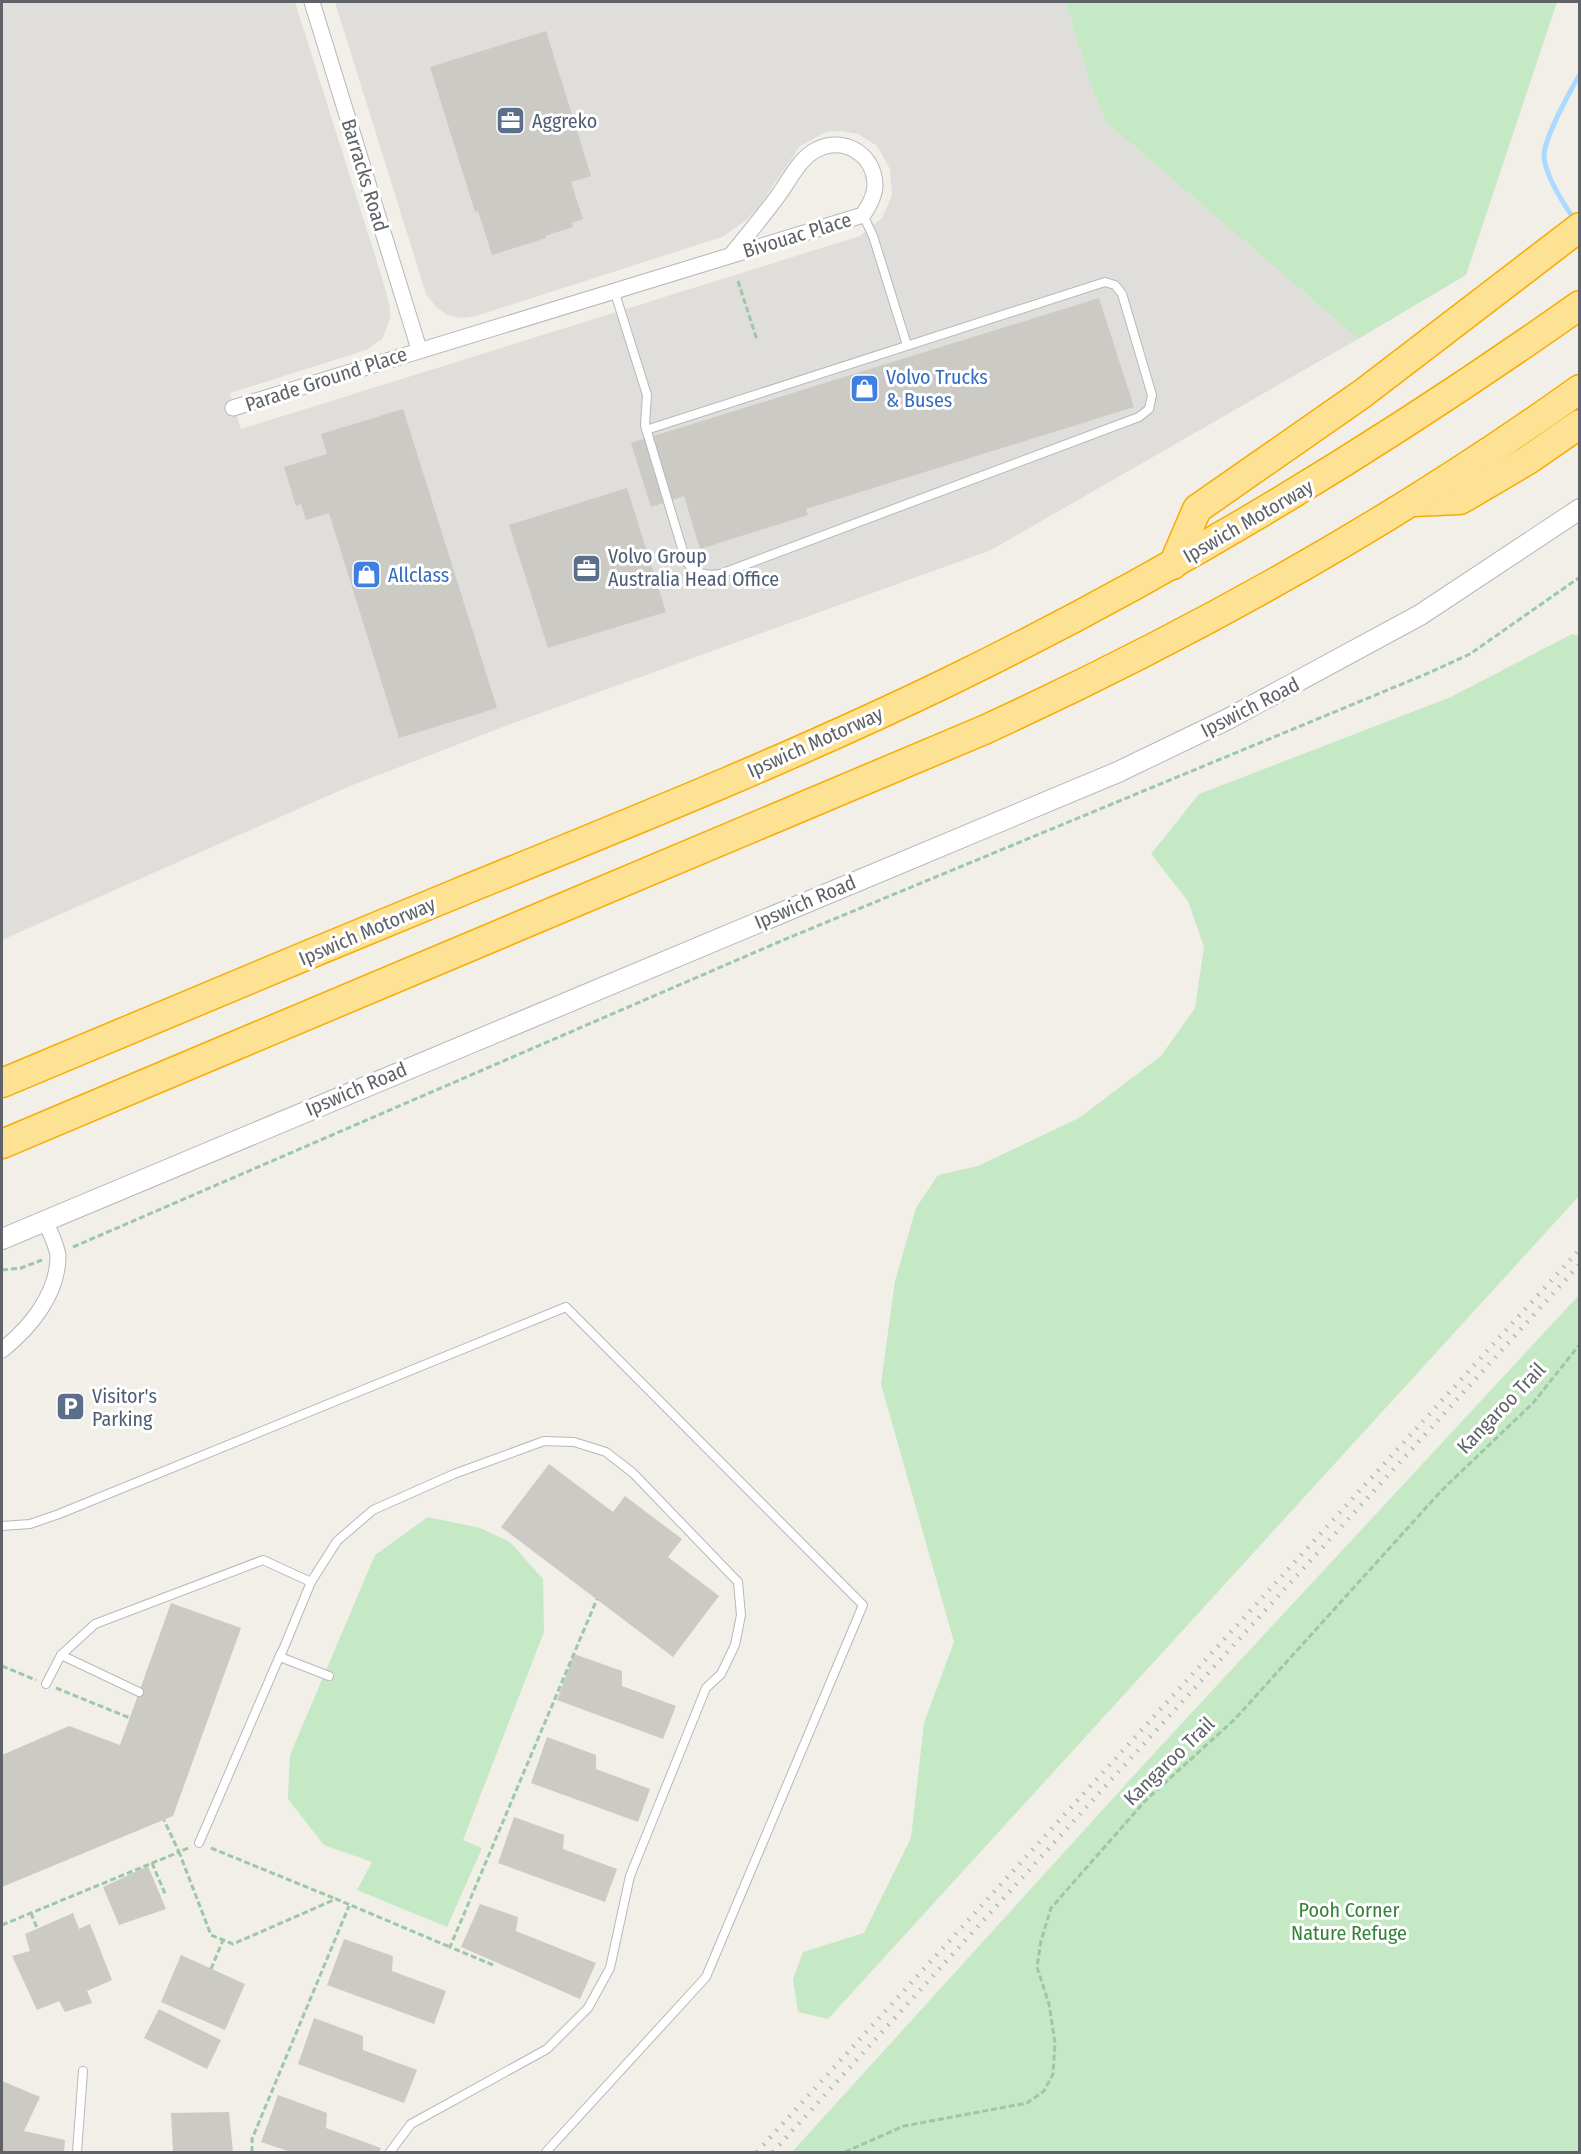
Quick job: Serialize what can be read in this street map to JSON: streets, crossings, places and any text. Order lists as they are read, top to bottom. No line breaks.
{"streets":{"highway":["Ipswich Motorway"],"street":["Barracks Road","Bivouac Place","Parade Ground Place","Ipswich Road"],"path":["Kangaroo Trail"]},"crossings":[["Barracks Road","Bivouac Place"],["Barracks Road","Parade Ground Place"],["Bivouac Place","Parade Ground Place"]],"parks":["Pooh Corner Nature Refuge"],"places":{"office":["Aggreko","Volvo Group Australia Head Office"],"shop":["Volvo Trucks & Buses","Allclass"],"parking":["Visitor's Parking"]}}
